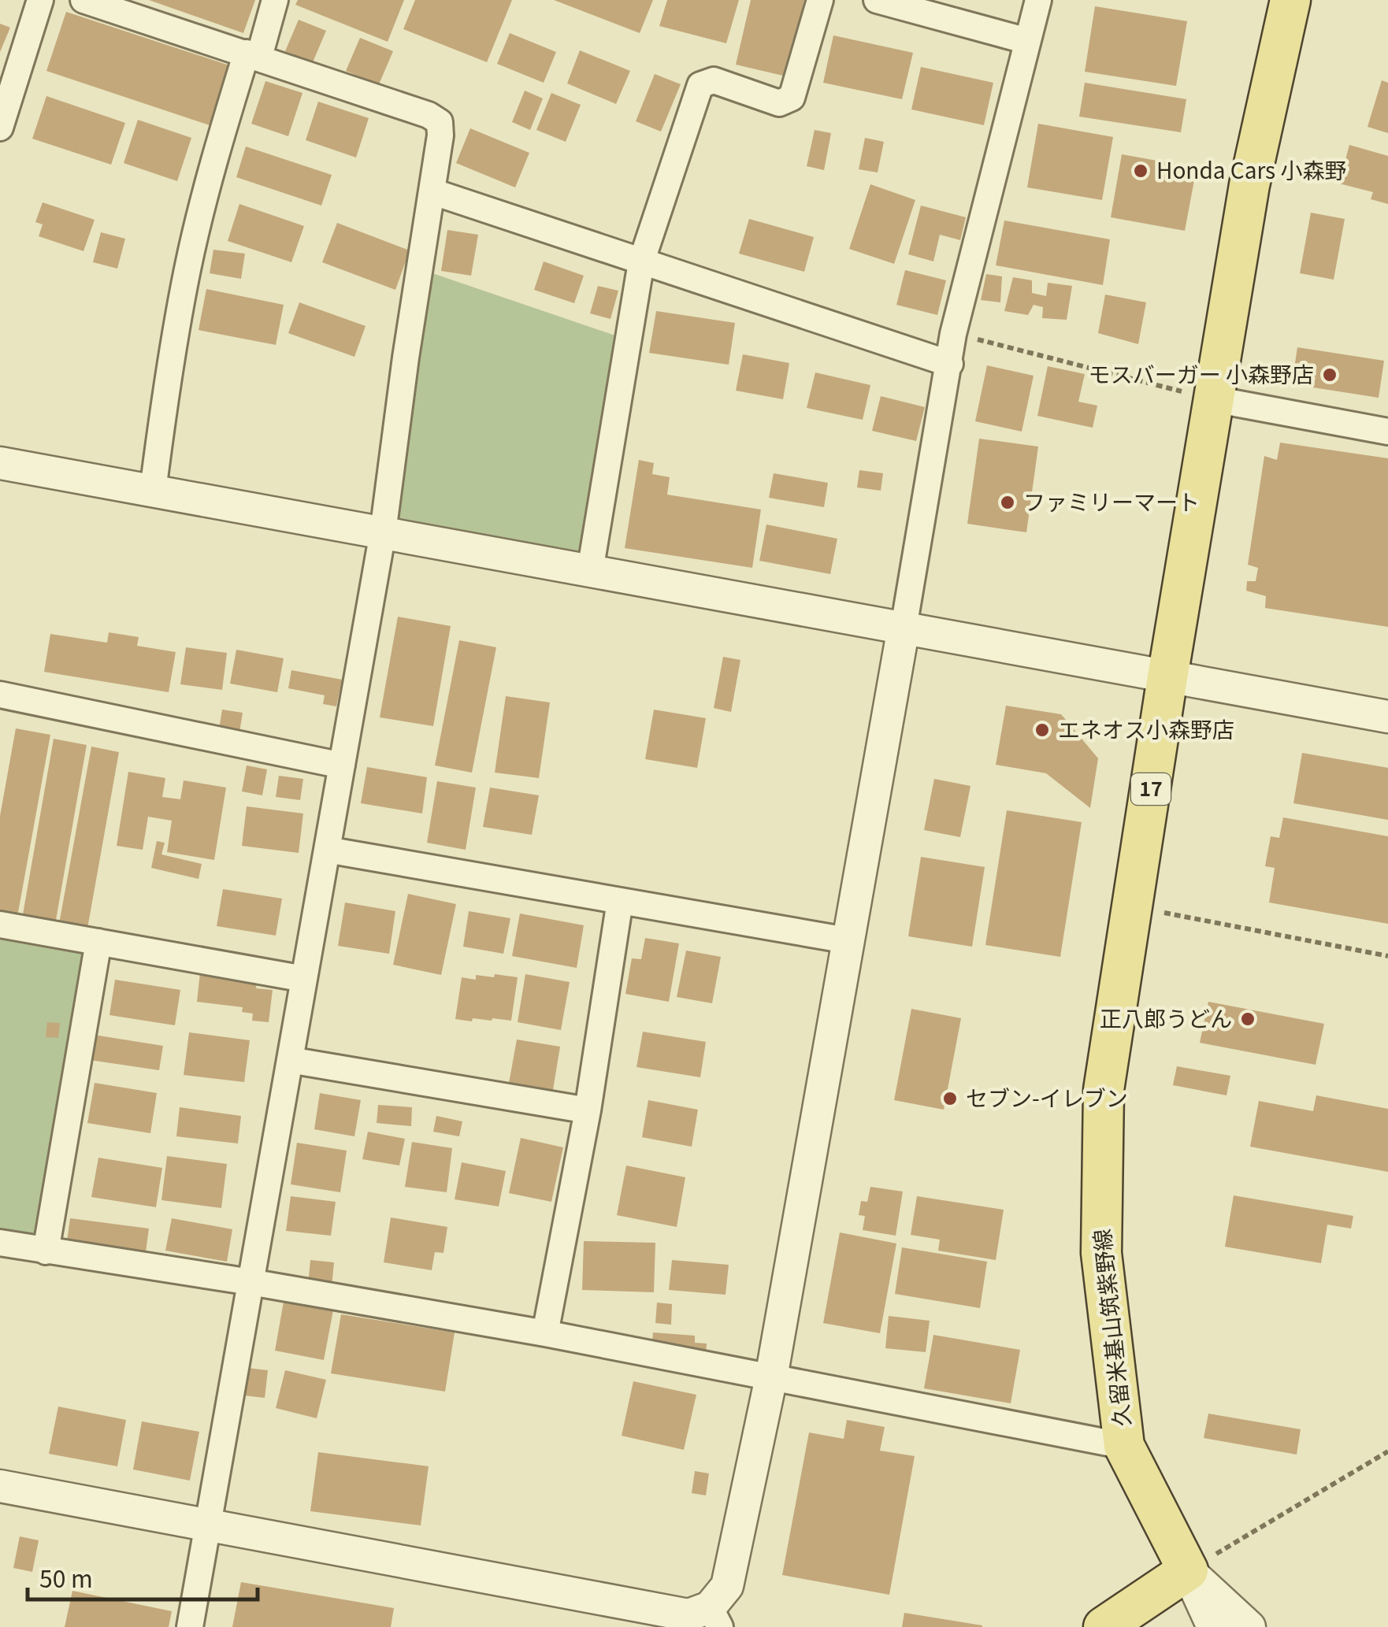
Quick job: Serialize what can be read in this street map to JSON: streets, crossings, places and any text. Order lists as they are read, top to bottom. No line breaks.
{"streets":{"main road":["17","久留米基山筑紫野線"]},"places":["Honda Cars 小森野","モスバーガー 小森野店","ファミリーマート","エネオス小森野店","正八郎うどん","セブン-イレブン"],"scale_bar":"50 m"}
